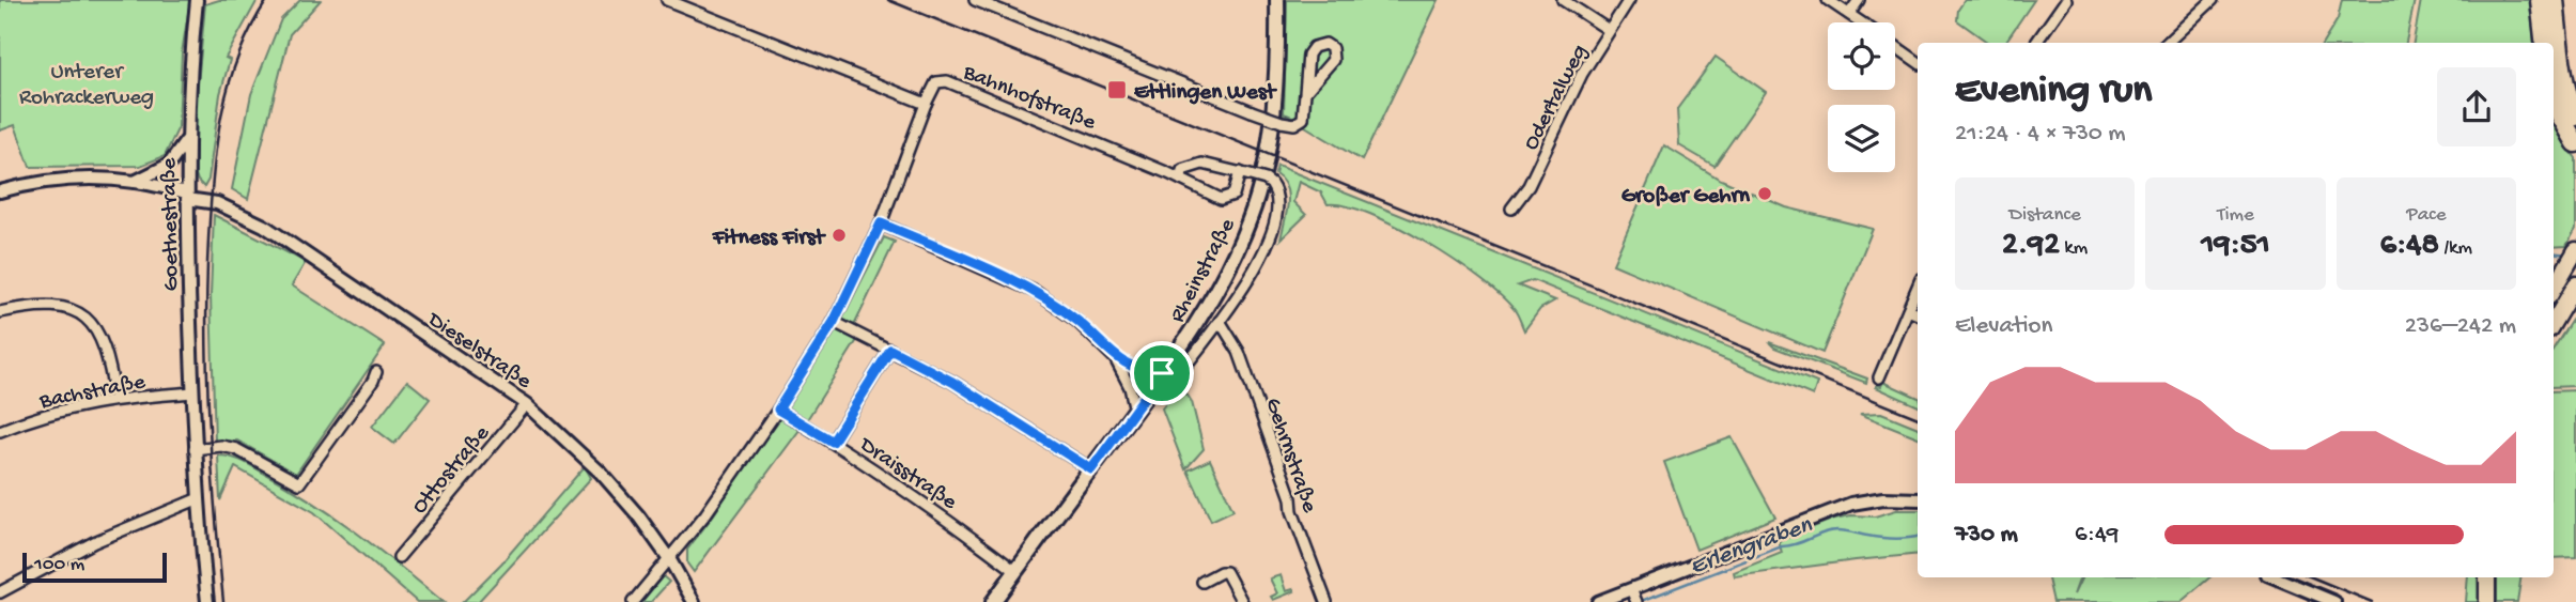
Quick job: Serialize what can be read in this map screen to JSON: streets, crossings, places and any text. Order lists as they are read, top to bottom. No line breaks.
{"streets":{"main road":["Rheinstraße"],"street":["Bahnhofstraße","Odertalweg","Goethestraße","Dieselstraße","Bachstraße","Gehrnstraße","Ottostraße","Draisstraße"]},"crossings":[["Bahnhofstraße","Rheinstraße"],["Goethestraße","Dieselstraße"],["Goethestraße","Bachstraße"],["Rheinstraße","Gehrnstraße"],["Rheinstraße","Draisstraße"],["Dieselstraße","Ottostraße"]],"water":["Erlengraben"],"parks":["Unterer Rohrackerweg"],"places":{"transit":["Ettlingen West"],"other":["Großer Gehrn","Fitness First"]},"scale_bar":"100 m","page":{"heading":["Evening run","21:24 · 4 × 730 m"],"stats":[["Distance","2.92 km"],["Time","19:51"],["Pace","6:48 /km"]],"chart":["Elevation","236–242 m"],"list":[{"name":"730 m","note":"6:49"}],"scale":"100 m"}}
